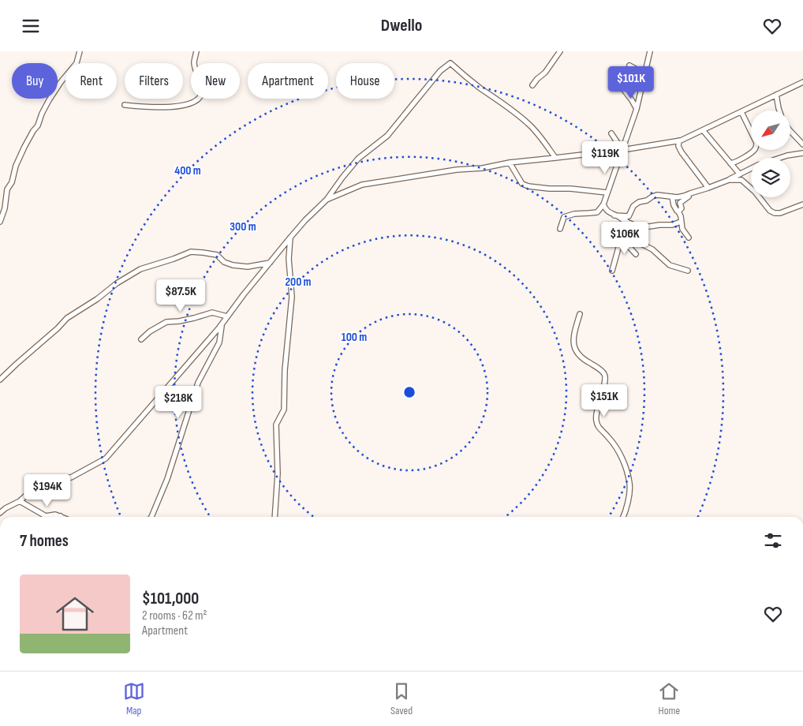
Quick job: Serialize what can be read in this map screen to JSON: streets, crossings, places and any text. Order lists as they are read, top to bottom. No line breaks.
{"north":"bottom left","page":{"header":"Dwello","chip":["Buy","Rent","Filters","New","Apartment","House"],"price":["$101K","$119K","$106K","$87.5K","$151K","$218K","$194K"],"heading":"7 homes","list":[{"name":"$101,000","note":"2 rooms · 62 m² · Apartment"}],"tabs":["Map","Saved","Home"]},"rings":["400 m","300 m","200 m","100 m"]}
